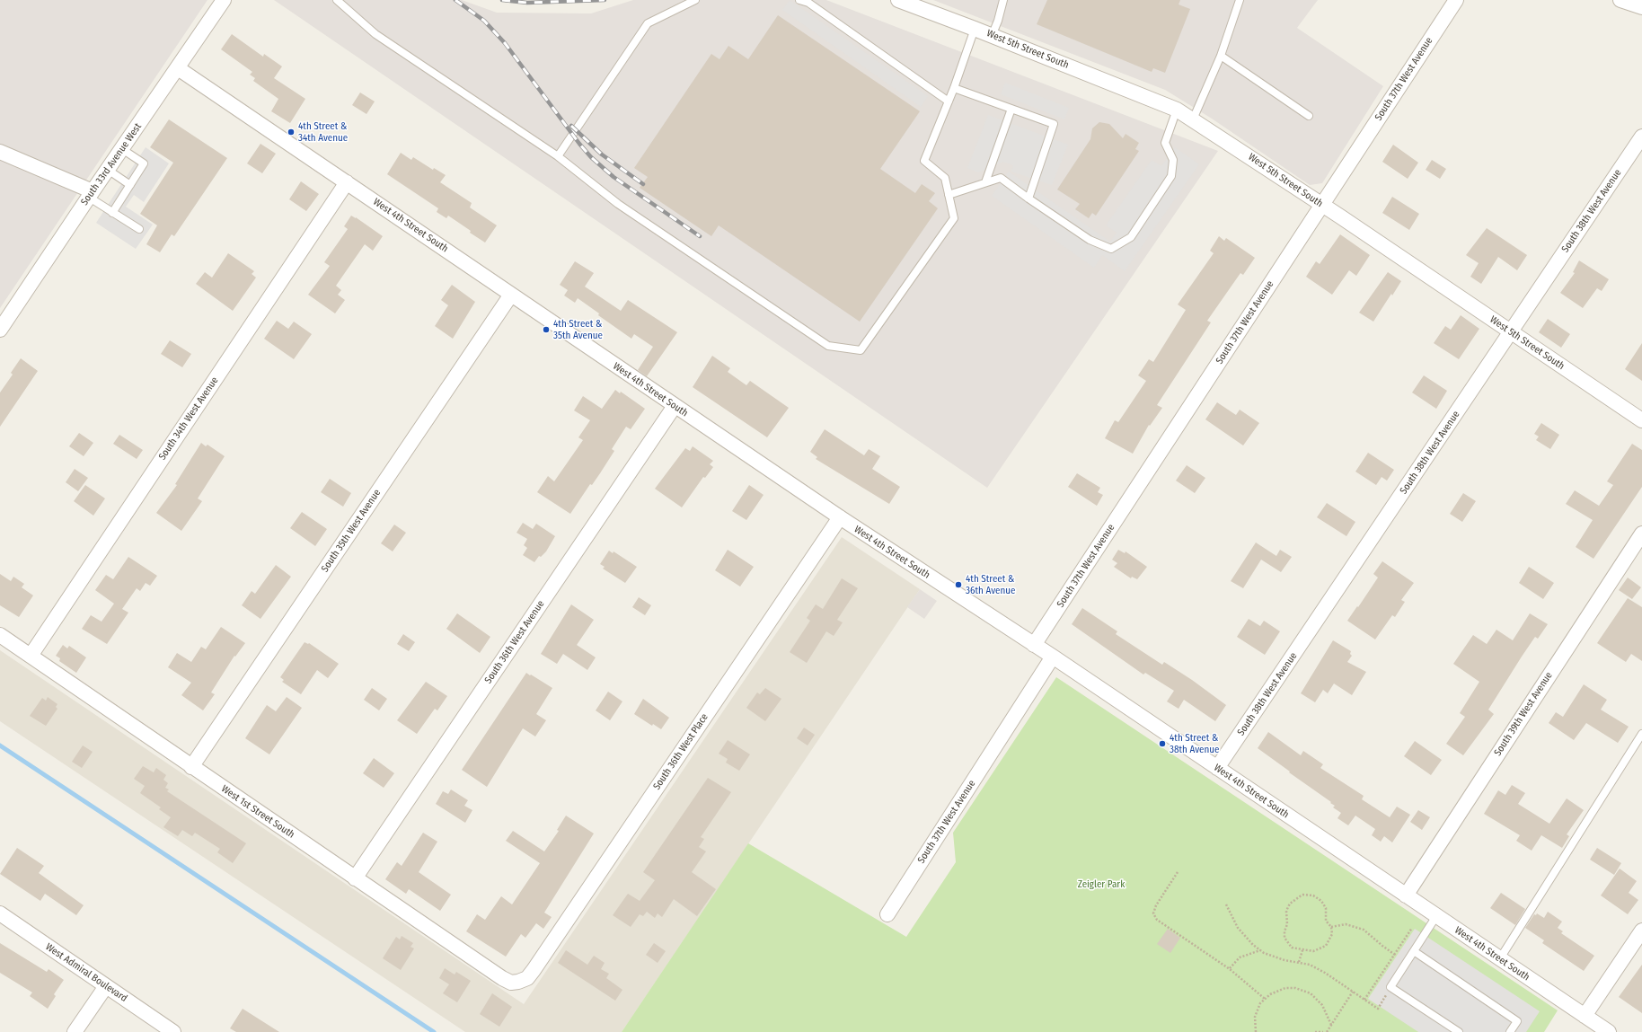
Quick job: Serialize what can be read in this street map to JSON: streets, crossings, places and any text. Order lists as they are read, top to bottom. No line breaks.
{"streets":{"street":["West 5th Street South","South 37th West Avenue","South 33rd Avenue West","South 38th West Avenue","West 4th Street South","South 34th West Avenue","South 35th West Avenue","South 36th West Avenue","South 39th West Avenue","South 36th West Place","West 1st Street South","West Admiral Boulevard"]},"crossings":[["West 5th Street South","South 37th West Avenue"],["West 5th Street South","South 38th West Avenue"],["South 37th West Avenue","West 4th Street South"],["South 33rd Avenue West","West 4th Street South"],["South 38th West Avenue","West 4th Street South"],["West 4th Street South","South 34th West Avenue"],["West 4th Street South","South 35th West Avenue"],["West 4th Street South","South 36th West Avenue"],["West 4th Street South","South 39th West Avenue"],["West 4th Street South","South 36th West Place"],["South 34th West Avenue","West 1st Street South"],["South 35th West Avenue","West 1st Street South"],["South 36th West Avenue","West 1st Street South"],["South 36th West Place","West 1st Street South"]],"parks":["Zeigler Park"],"places":["4th Street & 34th Avenue","4th Street & 35th Avenue","4th Street & 36th Avenue","4th Street & 38th Avenue"]}
